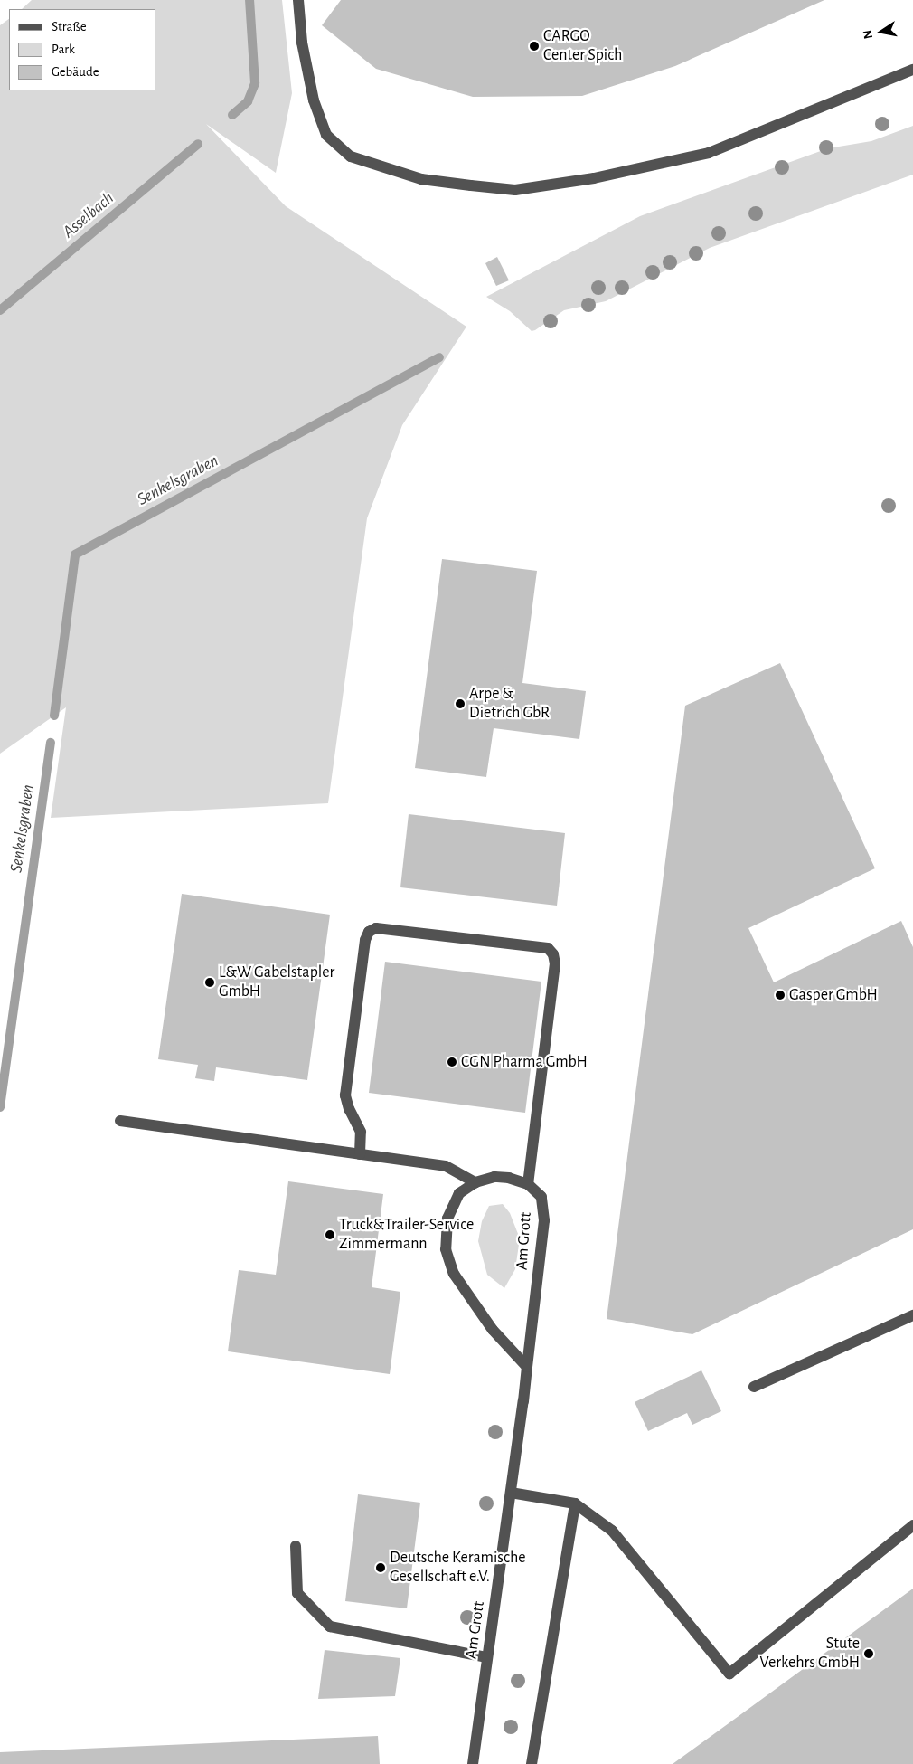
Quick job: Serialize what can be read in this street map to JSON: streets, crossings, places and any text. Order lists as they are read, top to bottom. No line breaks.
{"streets":{"street":["Am Grott"]},"water":["Asselbach","Senkelsgraben"],"places":["CARGO Center Spich","Arpe & Dietrich GbR","L&W Gabelstapler GmbH","Gasper GmbH","CGN Pharma GmbH","Truck&Trailer-Service Zimmermann","Deutsche Keramische Gesellschaft e.V.","Stute Verkehrs GmbH"],"legend":["Straße","Park","Gebäude"],"north":"left"}
